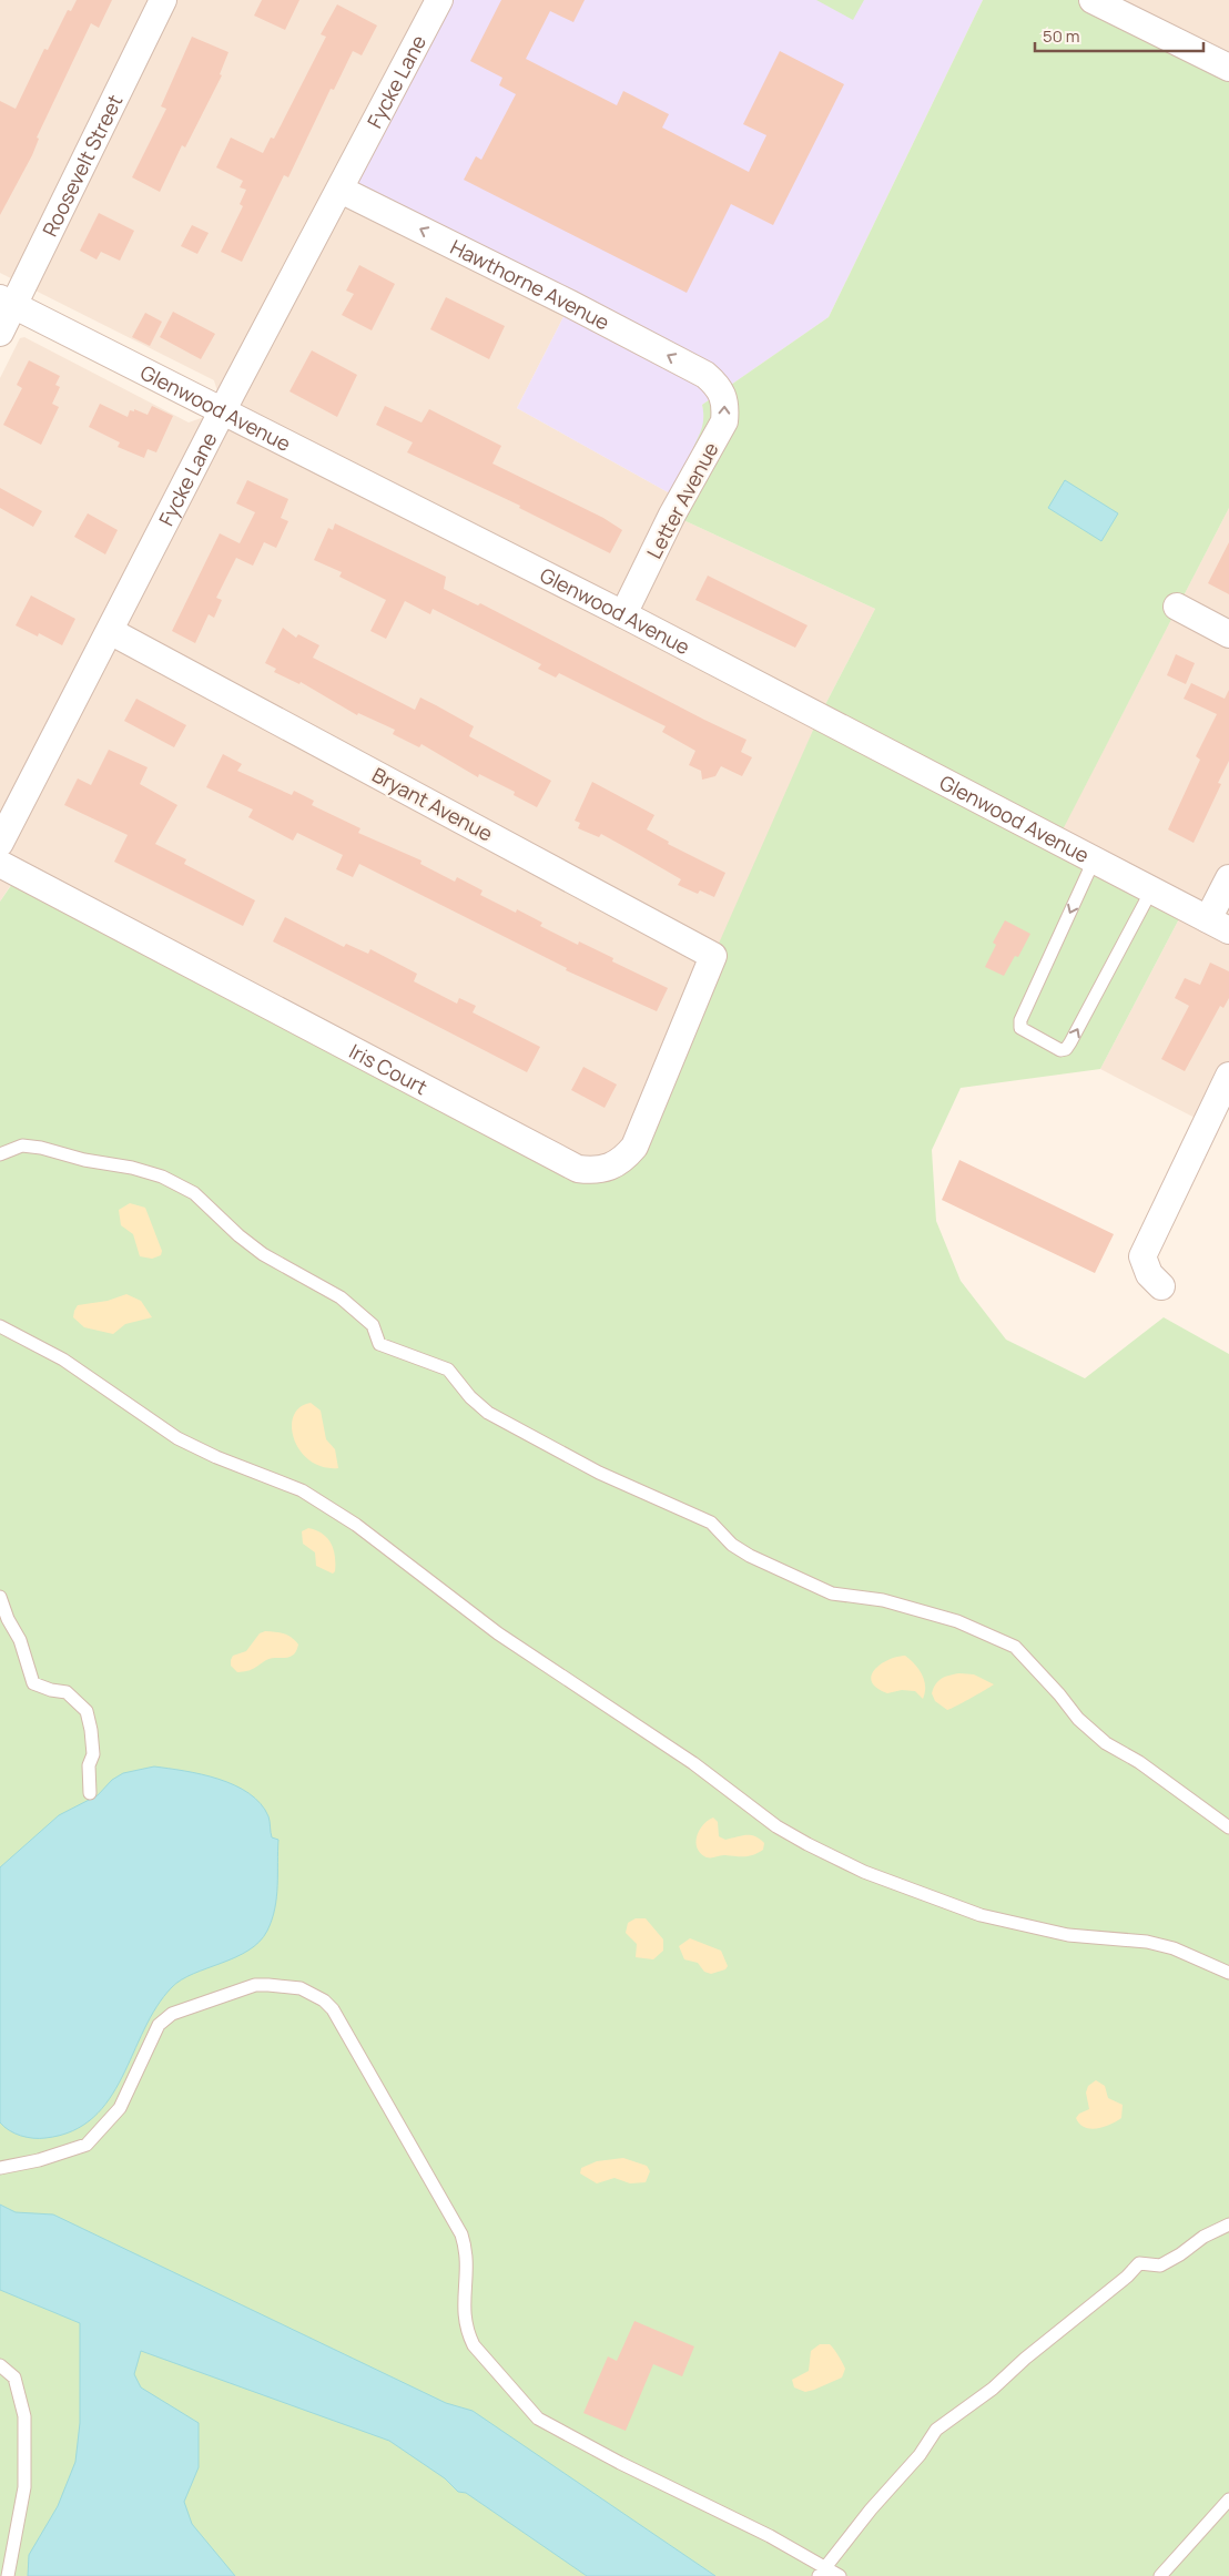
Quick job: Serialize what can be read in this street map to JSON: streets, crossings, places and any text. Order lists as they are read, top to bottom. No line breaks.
{"streets":{"street":["Fycke Lane","Roosevelt Street","Hawthorne Avenue","Glenwood Avenue","Letter Avenue","Bryant Avenue","Iris Court"]},"crossings":[["Fycke Lane","Hawthorne Avenue"],["Fycke Lane","Glenwood Avenue"],["Fycke Lane","Bryant Avenue"],["Roosevelt Street","Glenwood Avenue"],["Hawthorne Avenue","Letter Avenue"],["Glenwood Avenue","Letter Avenue"],["Bryant Avenue","Iris Court"]],"one_way":["Hawthorne Avenue","Letter Avenue"],"scale_bar":"50 m"}
